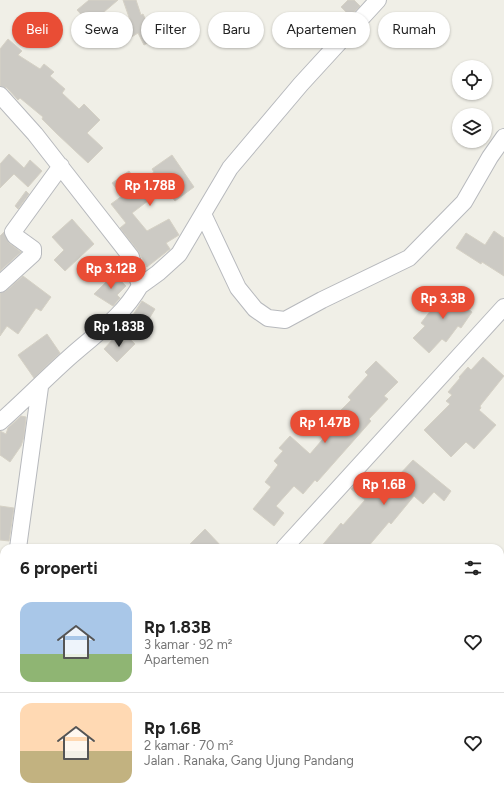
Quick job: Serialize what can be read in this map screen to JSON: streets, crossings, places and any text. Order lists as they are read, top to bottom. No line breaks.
{"page":{"chip":["Beli","Sewa","Filter","Baru","Apartemen","Rumah"],"price":["Rp 1.78B","Rp 3.12B","Rp 3.3B","Rp 1.83B","Rp 1.47B","Rp 1.6B"],"heading":"6 properti","list":[{"name":"Rp 1.83B","note":"3 kamar · 92 m² · Apartemen"},{"name":"Rp 1.6B","note":"2 kamar · 70 m² · Jalan . Ranaka, Gang Ujung Pandang"}]}}
